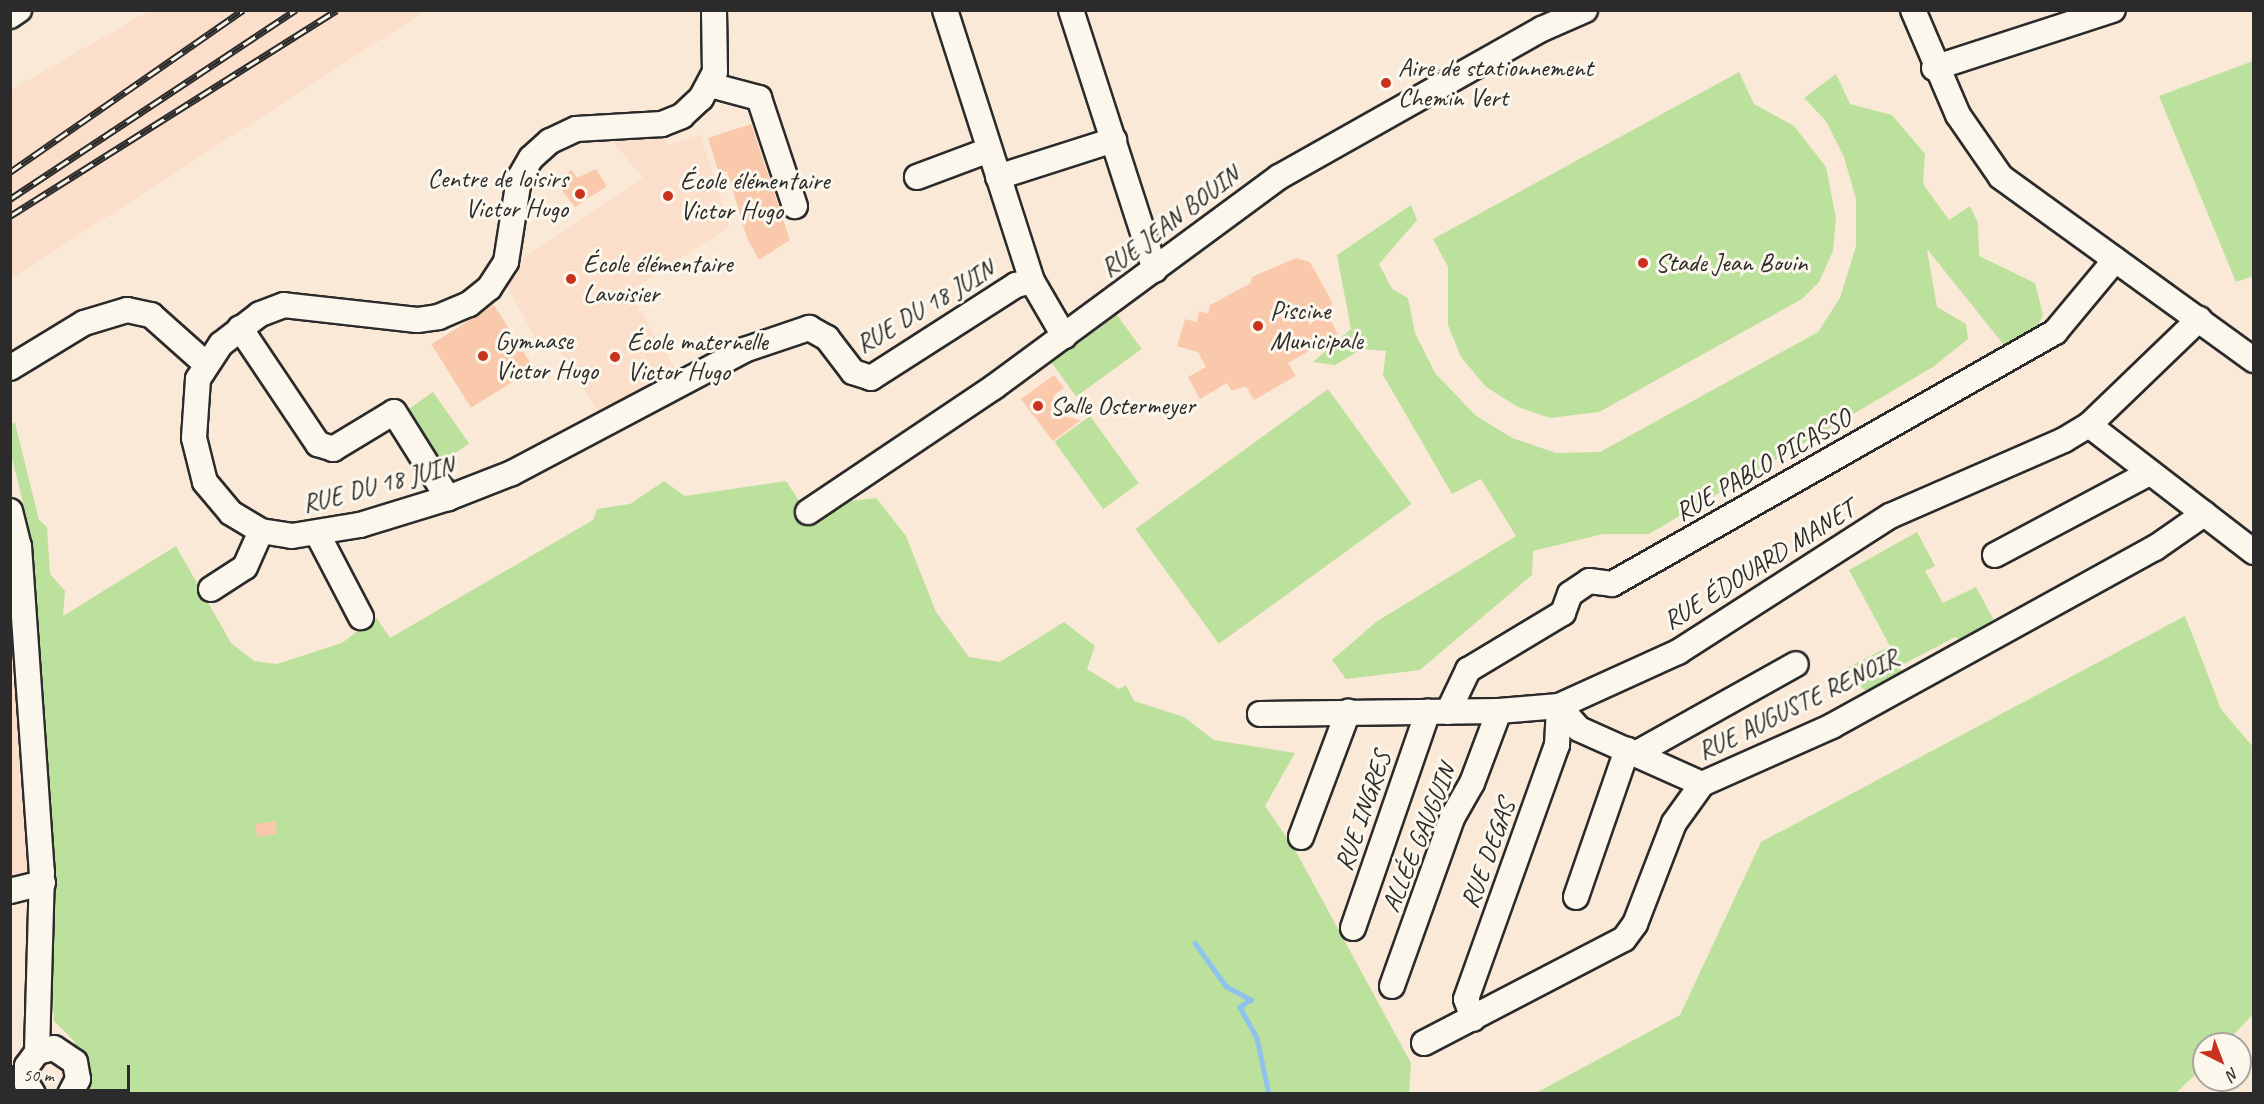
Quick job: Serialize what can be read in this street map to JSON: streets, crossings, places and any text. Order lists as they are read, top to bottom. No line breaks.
{"streets":{"street":["RUE JEAN BOUIN","RUE DU 18 JUIN","RUE PABLO PICASSO","RUE ÉDOUARD MANET","RUE AUGUSTE RENOIR","RUE INGRES","ALLÉE GAUGUIN","RUE DEGAS"]},"crossings":[["RUE JEAN BOUIN","RUE DU 18 JUIN"],["RUE PABLO PICASSO","RUE ÉDOUARD MANET"],["RUE PABLO PICASSO","RUE INGRES"],["RUE ÉDOUARD MANET","RUE INGRES"],["RUE ÉDOUARD MANET","ALLÉE GAUGUIN"],["RUE ÉDOUARD MANET","RUE DEGAS"],["RUE AUGUSTE RENOIR","RUE DEGAS"]],"places":["Aire de stationnement Chemin Vert","Centre de loisirs Victor Hugo","École élémentaire Victor Hugo","Stade Jean Bouin","École élémentaire Lavoisier","Piscine Municipale","Gymnase Victor Hugo","École maternelle Victor Hugo","Salle Ostermeyer"],"scale_bar":"50 m","north":"bottom right"}
